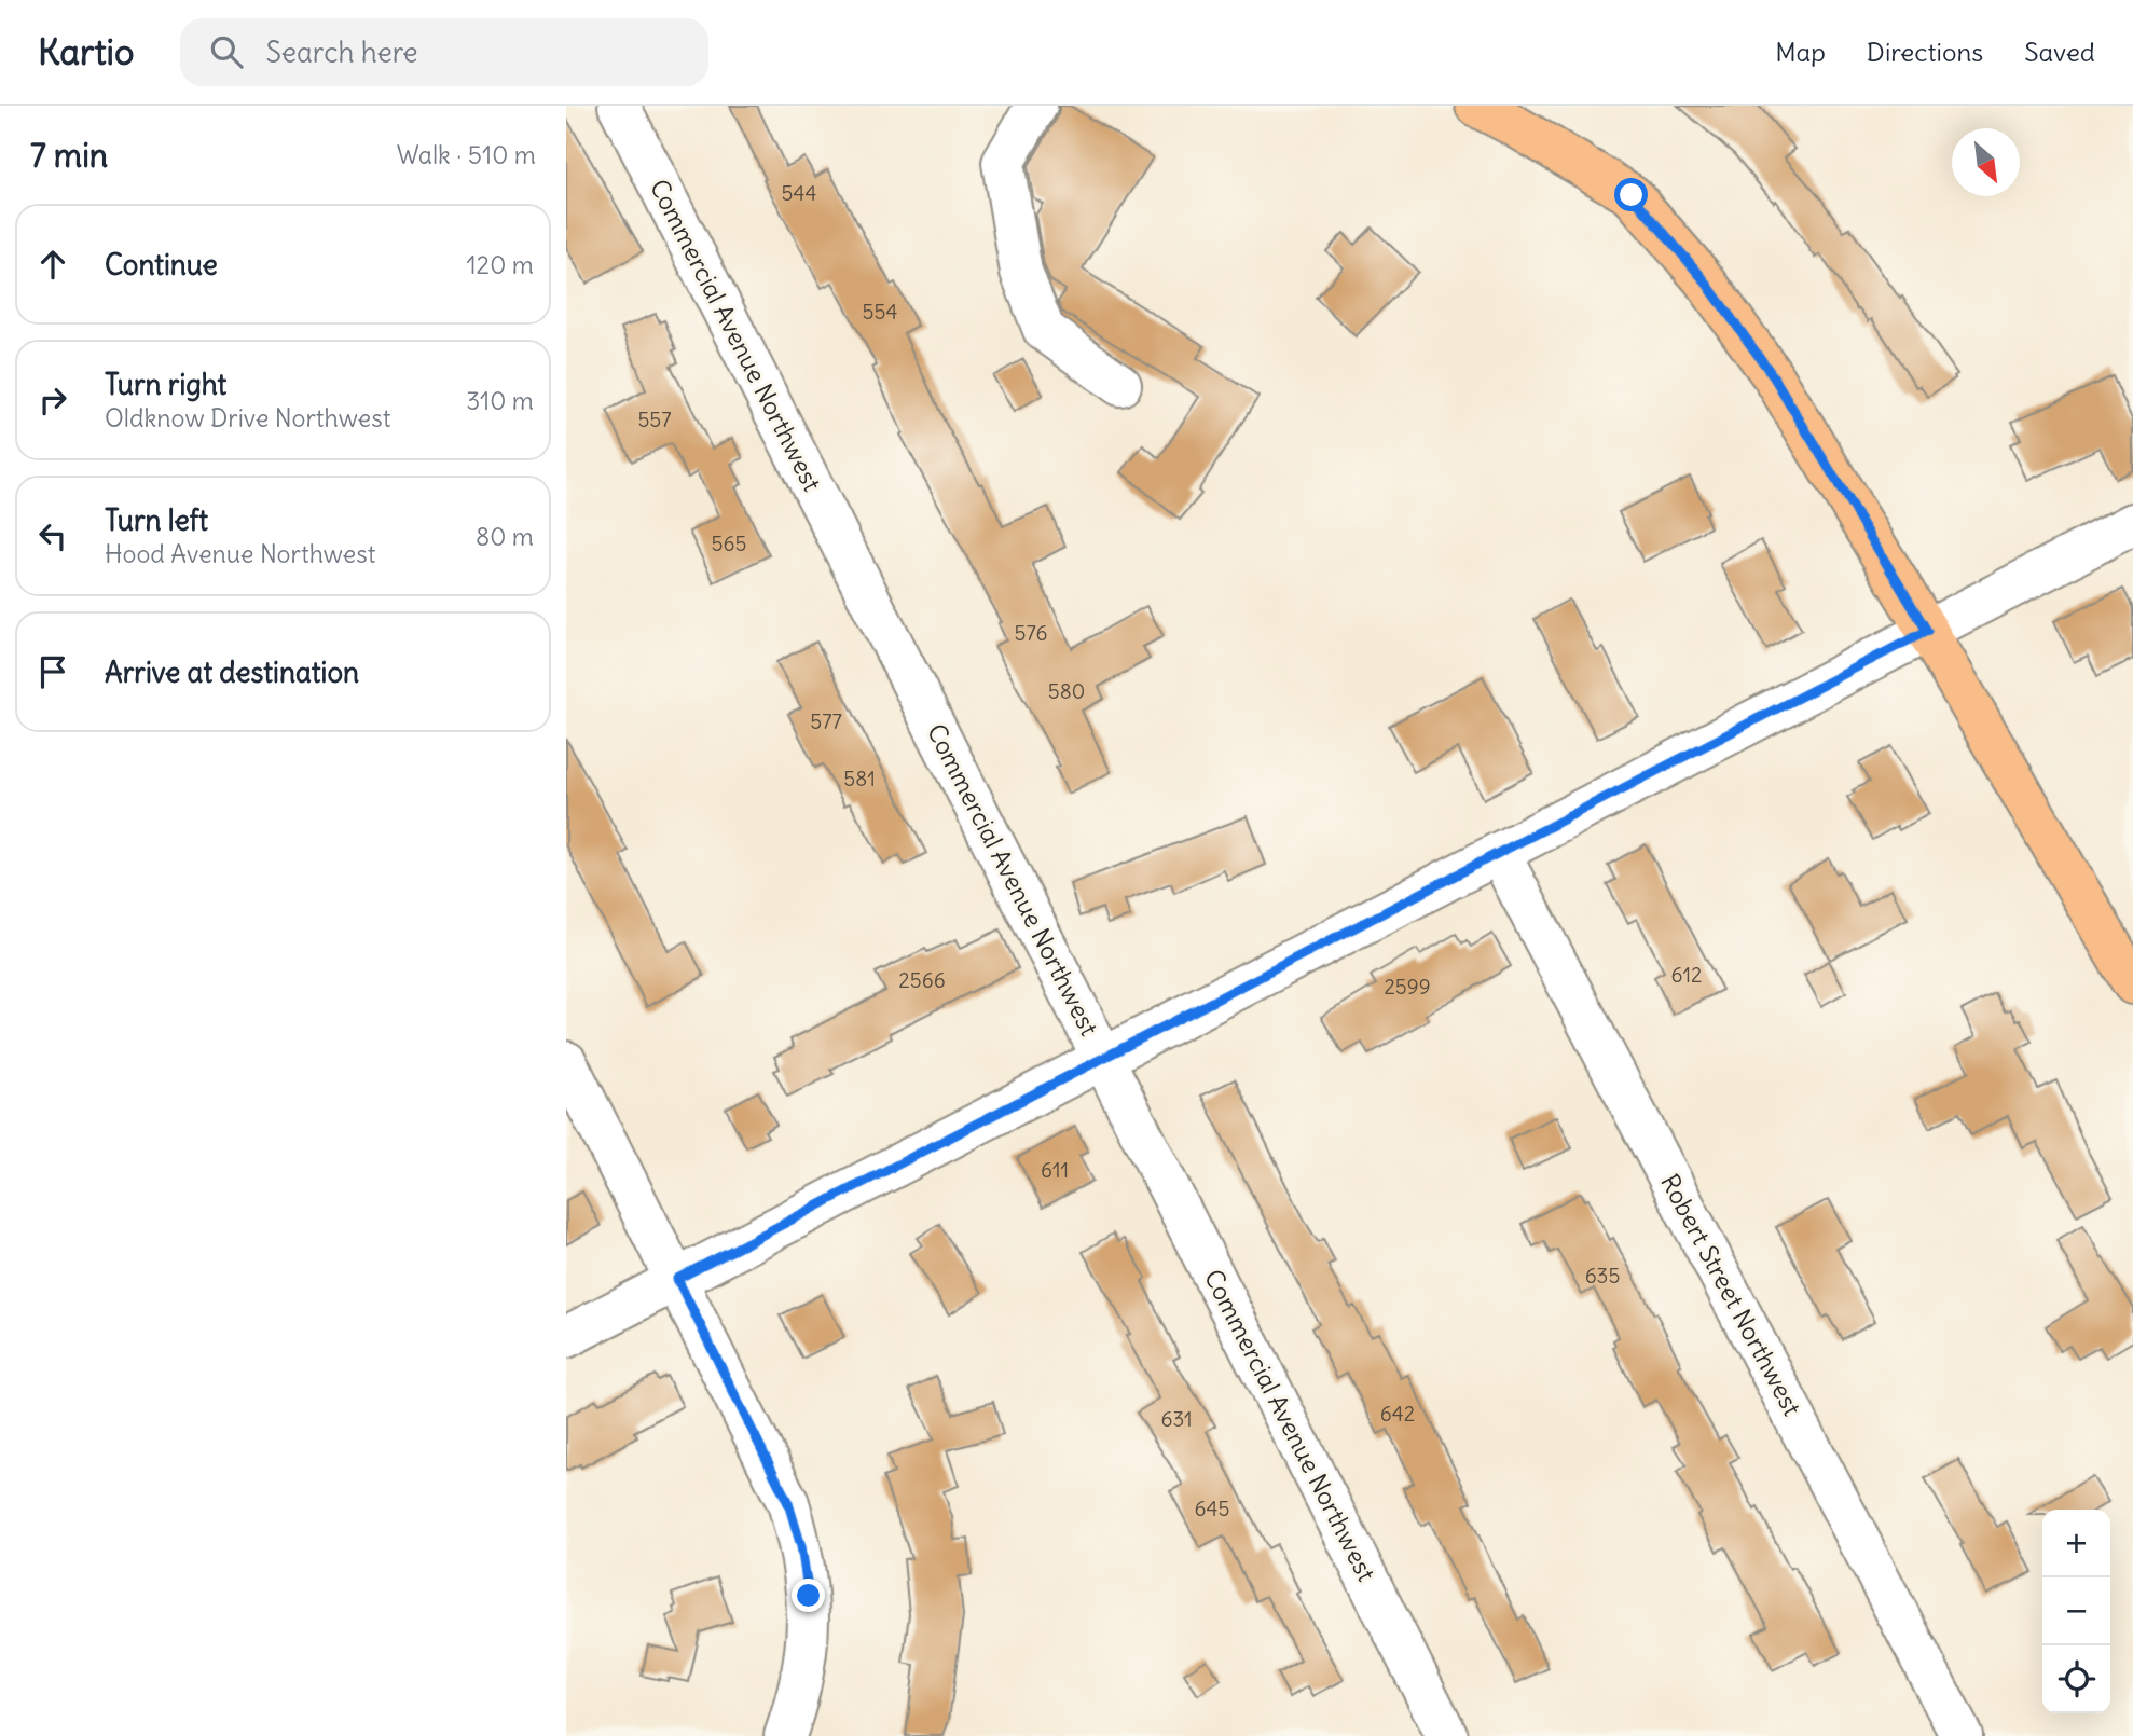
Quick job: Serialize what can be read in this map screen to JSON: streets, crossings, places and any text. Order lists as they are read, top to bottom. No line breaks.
{"streets":{"street":["Commercial Avenue Northwest","Robert Street Northwest"]},"house_numbers":["544","554","557","565","576","580","577","581","612","2566","2599","611","635","642","631","645"],"north":"bottom right","page":{"header":"Kartio","search":"Search here","nav":["Map","Directions","Saved"],"heading":["7 min","Walk · 510 m"],"list":[["Continue","120 m"],["Turn right","Oldknow Drive Northwest","310 m"],["Turn left","Hood Avenue Northwest","80 m"],"Arrive at destination"],"map_buttons":["+","−"]}}
